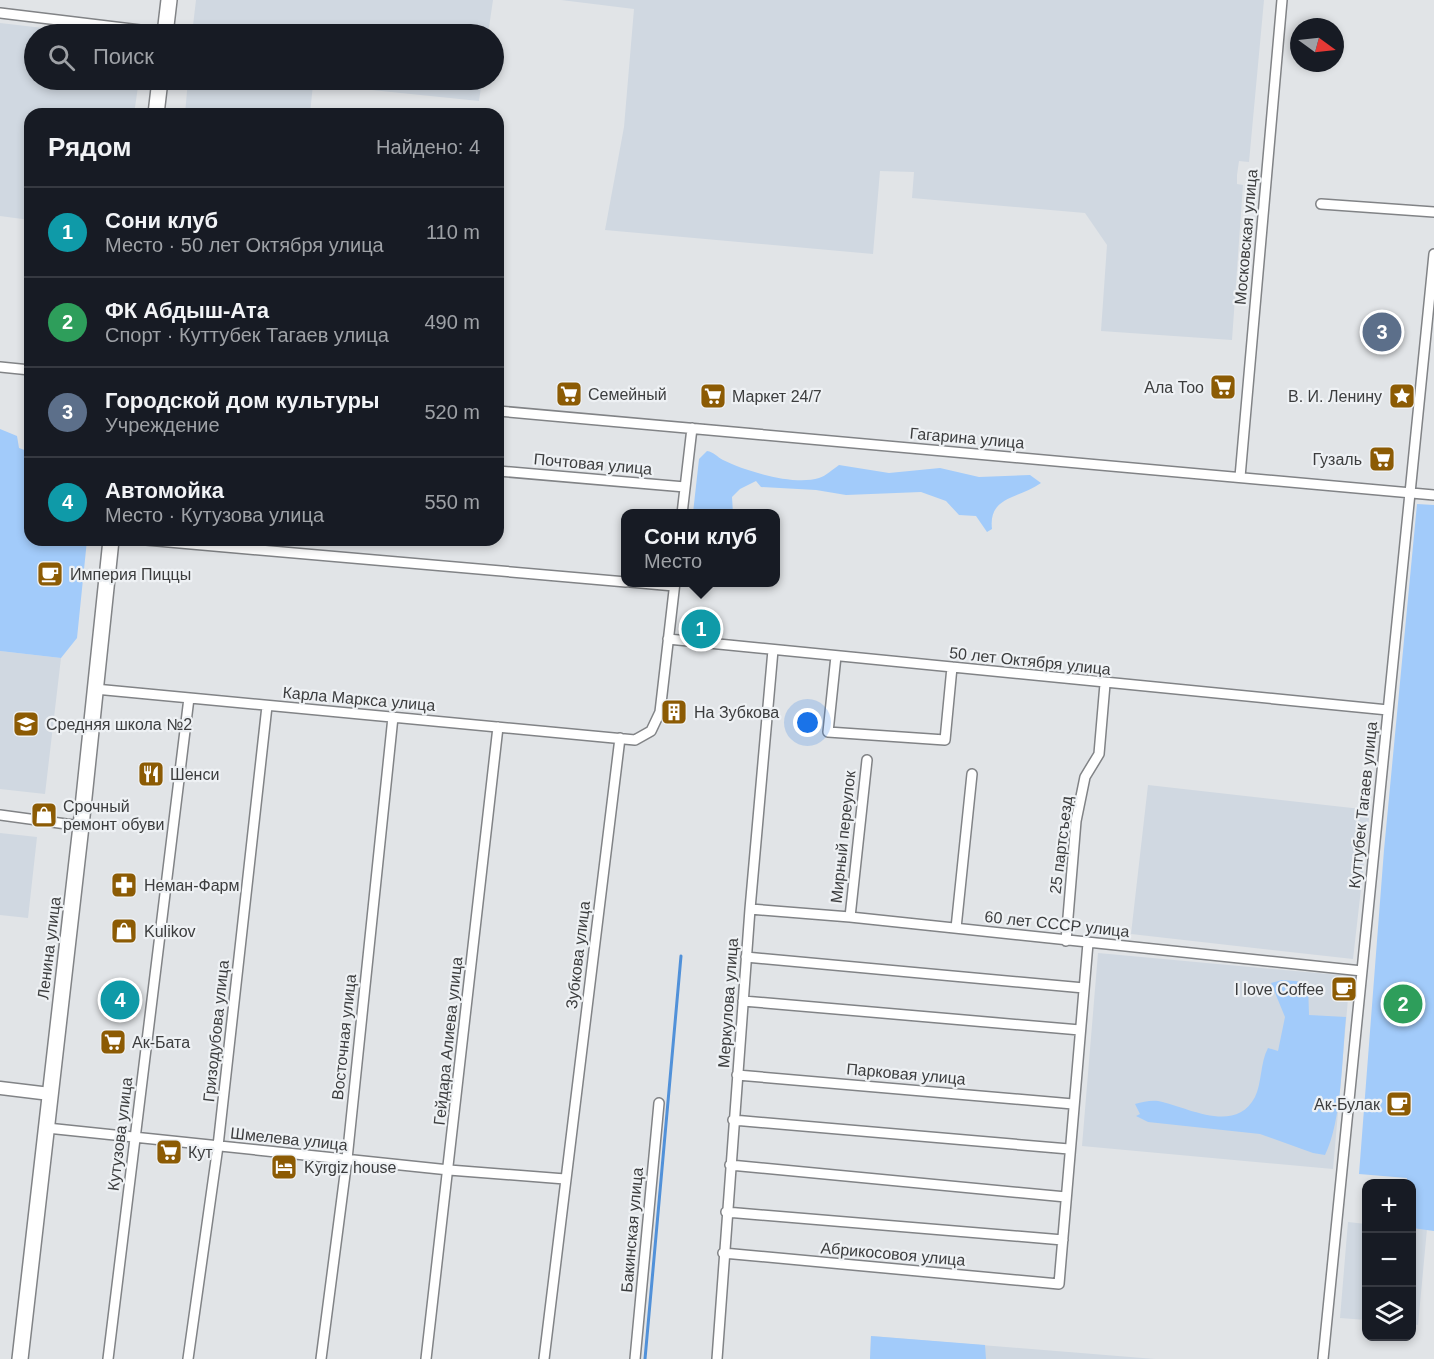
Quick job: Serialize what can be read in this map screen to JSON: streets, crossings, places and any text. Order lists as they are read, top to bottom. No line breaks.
{"streets":{"main road":["Ленина улица"],"street":["Московская улица","Гагарина улица","Почтовая улица","50 лет Октября улица","Карла Маркса улица","Куттубек Тагаев улица","Мирный переулок","25 партсъезд","60 лет СССР улица","Зубкова улица","Меркулова улица","Гризодубова улица","Восточная улица","Гейдара Алиева улица","Парковая улица","Кутузова улица","Шмелева улица","Бакинская улица","Абрикосовоя улица"]},"crossings":[["Московская улица","Гагарина улица"],["Гагарина улица","Куттубек Тагаев улица"],["50 лет Октября улица","Куттубек Тагаев улица"],["50 лет Октября улица","25 партсъезд"],["50 лет Октября улица","Меркулова улица"],["Карла Маркса улица","Ленина улица"],["Карла Маркса улица","Зубкова улица"],["Карла Маркса улица","Гризодубова улица"],["Карла Маркса улица","Восточная улица"],["Карла Маркса улица","Гейдара Алиева улица"],["Карла Маркса улица","Кутузова улица"],["Куттубек Тагаев улица","60 лет СССР улица"],["Мирный переулок","60 лет СССР улица"],["25 партсъезд","60 лет СССР улица"],["60 лет СССР улица","Меркулова улица"],["Ленина улица","Шмелева улица"],["Зубкова улица","Шмелева улица"],["Меркулова улица","Парковая улица"],["Меркулова улица","Абрикосовоя улица"],["Гризодубова улица","Шмелева улица"],["Восточная улица","Шмелева улица"],["Гейдара Алиева улица","Шмелева улица"],["Кутузова улица","Шмелева улица"]],"places":{"supermarket":["Ала Тоо","Семейный","Маркет 24/7","Гузаль","Ак-Бата","Кут"],"place":["В. И. Ленину"],"cafe":["Империя Пиццы","I love Coffee","Ак-Булак"],"building":["На Зубкова"],"school or university":["Средняя школа №2"],"restaurant":["Шенси"],"shop":["Срочный ремонт обуви","Kulikov"],"pharmacy":["Неман-Фарм"],"hotel":["Kyrgiz house"]},"north":"right","page":{"search":"Поиск","heading":["Рядом","Найдено: 4"],"list":[{"mark":"1","name":"Сони клуб","note":"Место · 50 лет Октября улица","value":"110 m"},{"mark":"2","name":"ФК Абдыш-Ата","note":"Спорт · Куттубек Тагаев улица","value":"490 m"},{"mark":"3","name":"Городской дом культуры","note":"Учреждение","value":"520 m"},{"mark":"4","name":"Автомойка","note":"Место · Кутузова улица","value":"550 m"}],"pins":["3","1","4","2"],"popup":["Сони клуб","Место"],"map_buttons":["+","−"]}}
